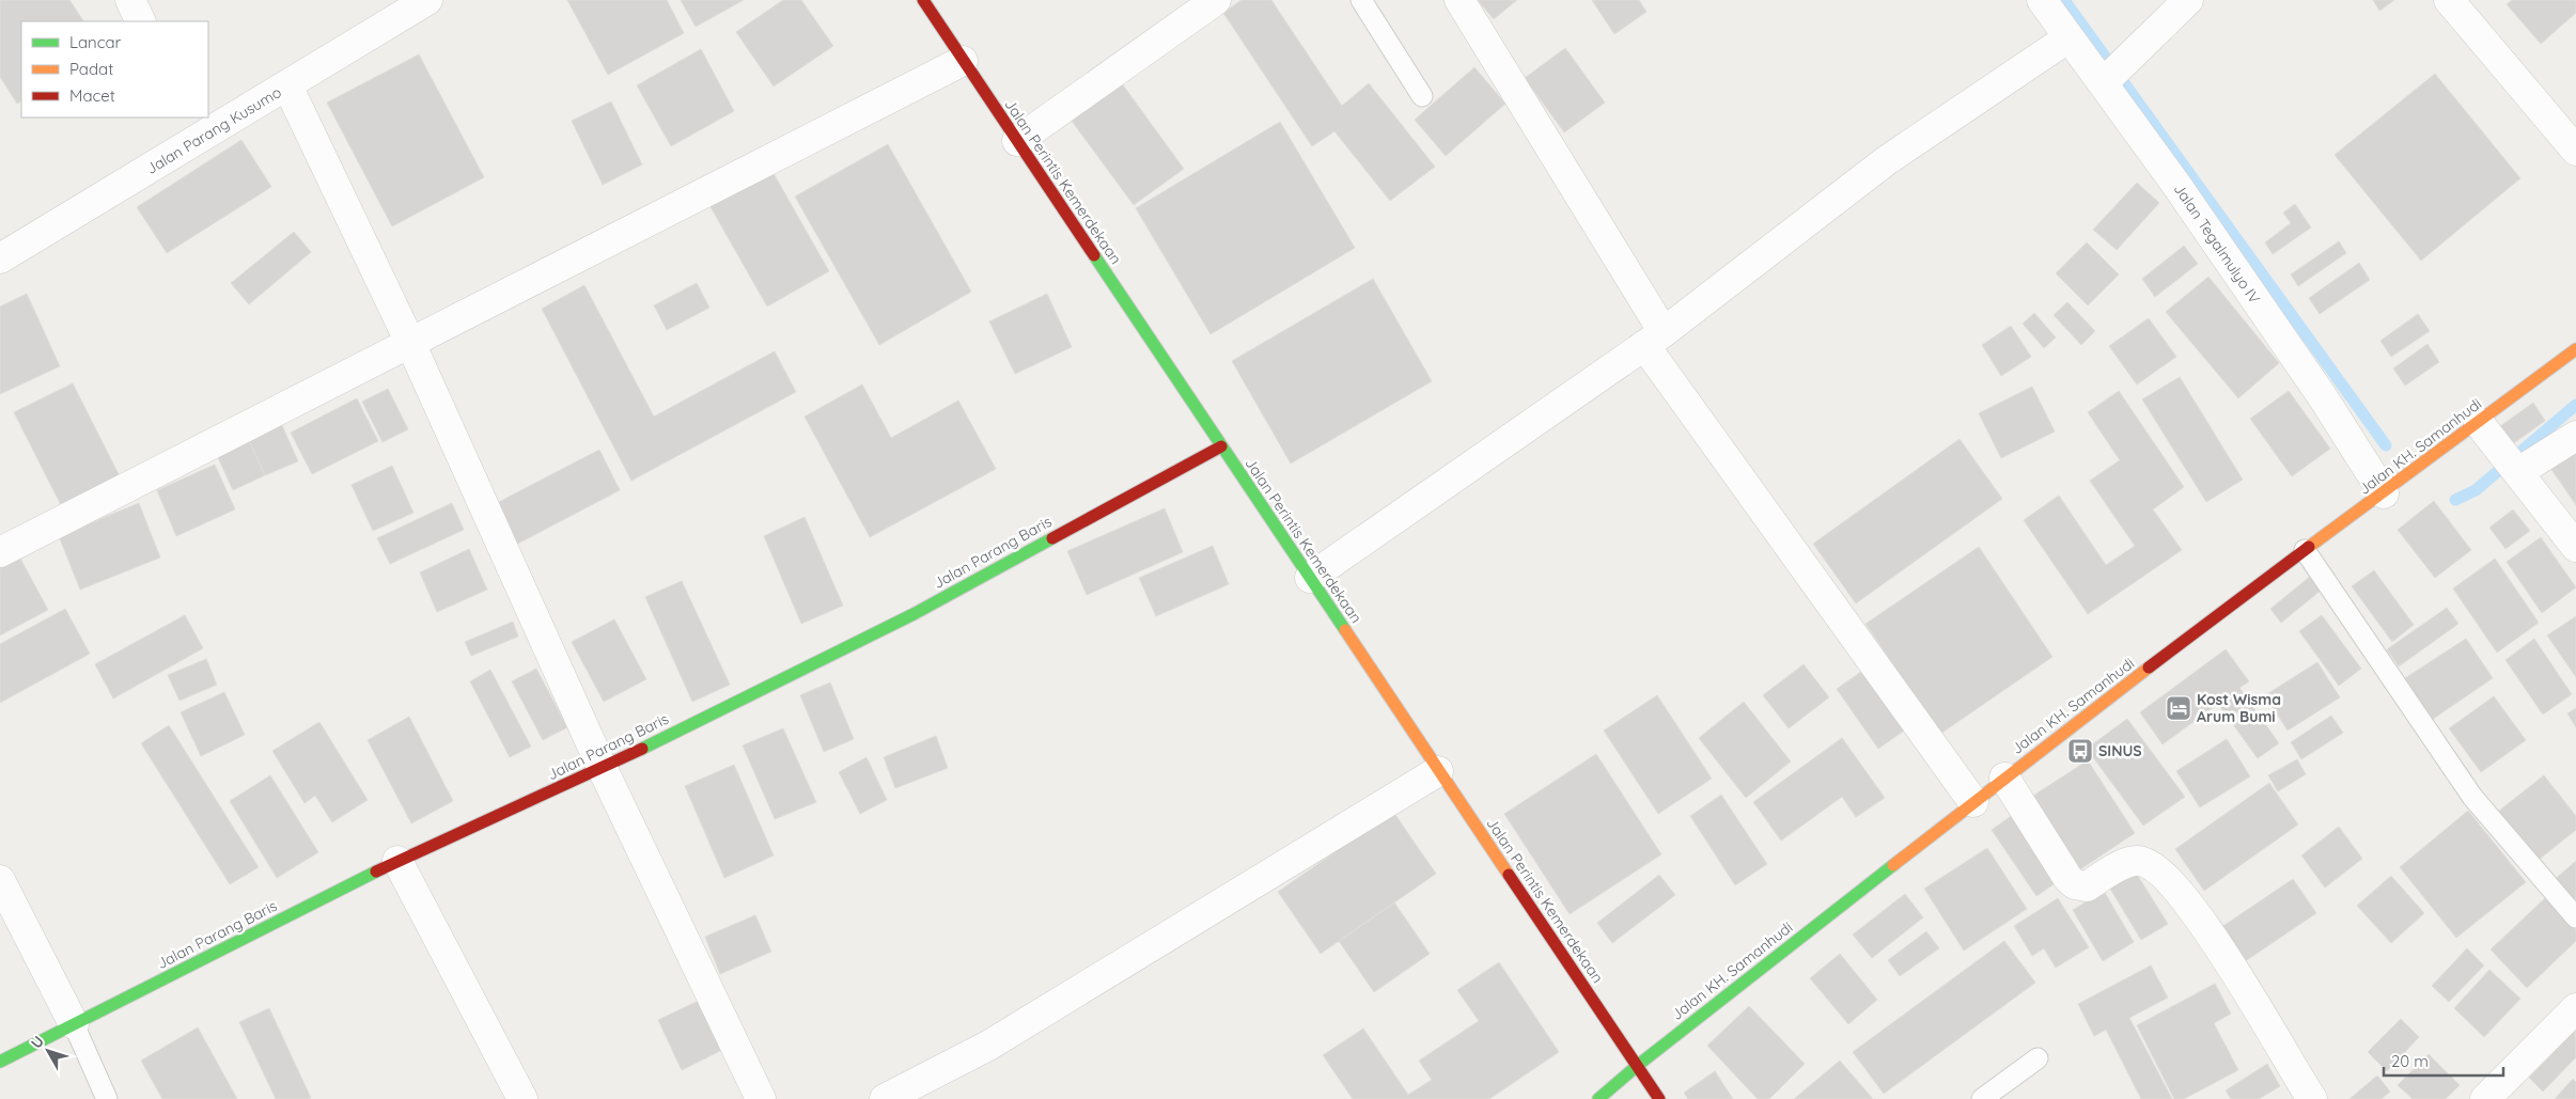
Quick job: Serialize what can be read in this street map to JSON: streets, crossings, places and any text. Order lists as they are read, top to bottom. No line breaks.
{"streets":{"street":["Jalan Parang Kusumo","Jalan Perintis Kemerdekaan","Jalan Tegalmulyo IV","Jalan KH. Samanhudi","Jalan Parang Baris"]},"crossings":[["Jalan Perintis Kemerdekaan","Jalan KH. Samanhudi"],["Jalan Perintis Kemerdekaan","Jalan Parang Baris"],["Jalan Tegalmulyo IV","Jalan KH. Samanhudi"]],"places":{"hotel":["Kost Wisma Arum Bumi"],"bus stop":["SINUS"]},"legend":["Lancar","Padat","Macet"],"scale_bar":"20 m","north":"top left"}
